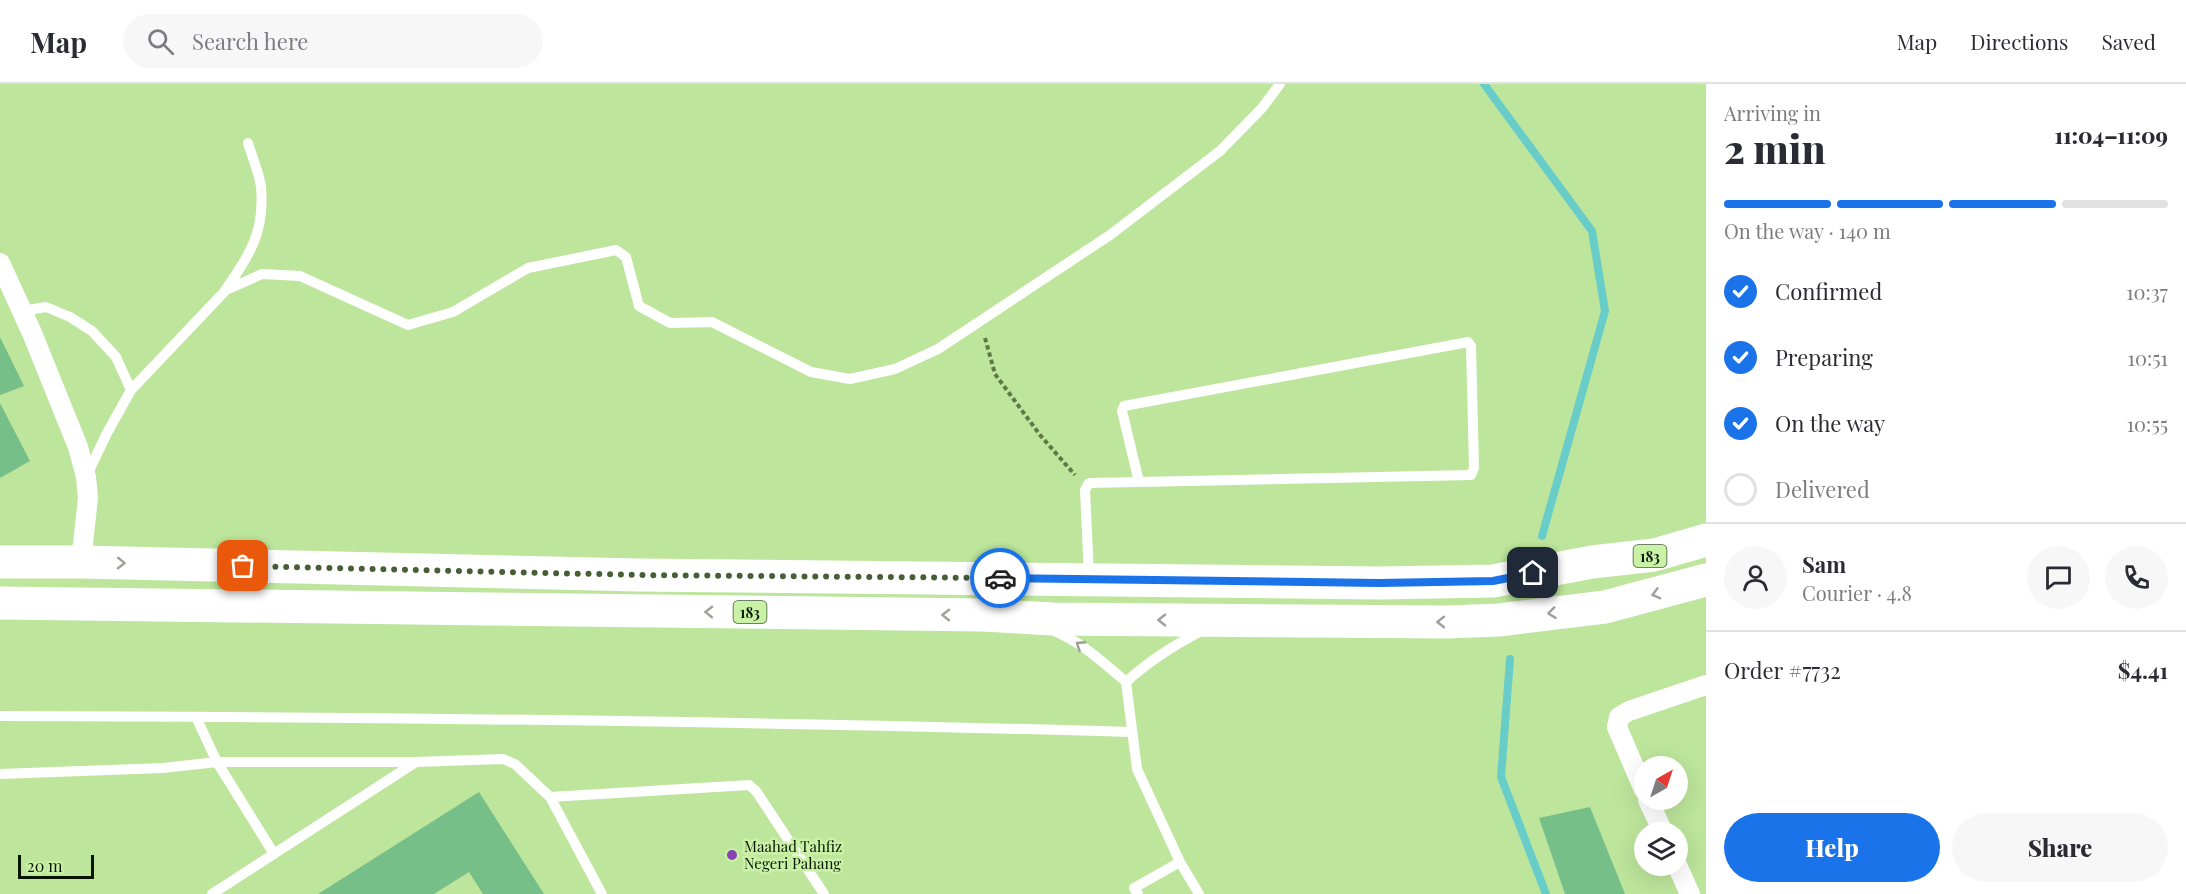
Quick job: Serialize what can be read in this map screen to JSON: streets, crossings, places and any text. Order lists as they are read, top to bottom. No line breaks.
{"streets":{"highway":["183"]},"places":["Maahad Tahfiz Negeri Pahang"],"scale_bar":"20 m","north":"top right","page":{"header":"Map","search":"Search here","nav":["Map","Directions","Saved"],"heading":["2 min","Arriving in","11:04–11:09"],"panel":["Sam","Courier · 4.8","Order #7732","$4.41"],"bar":"On the way · 140 m","list":[["Confirmed","10:37"],["Preparing","10:51"],["On the way","10:55"],"Delivered"],"buttons":["Help","Share"],"scale":"20 m"}}
